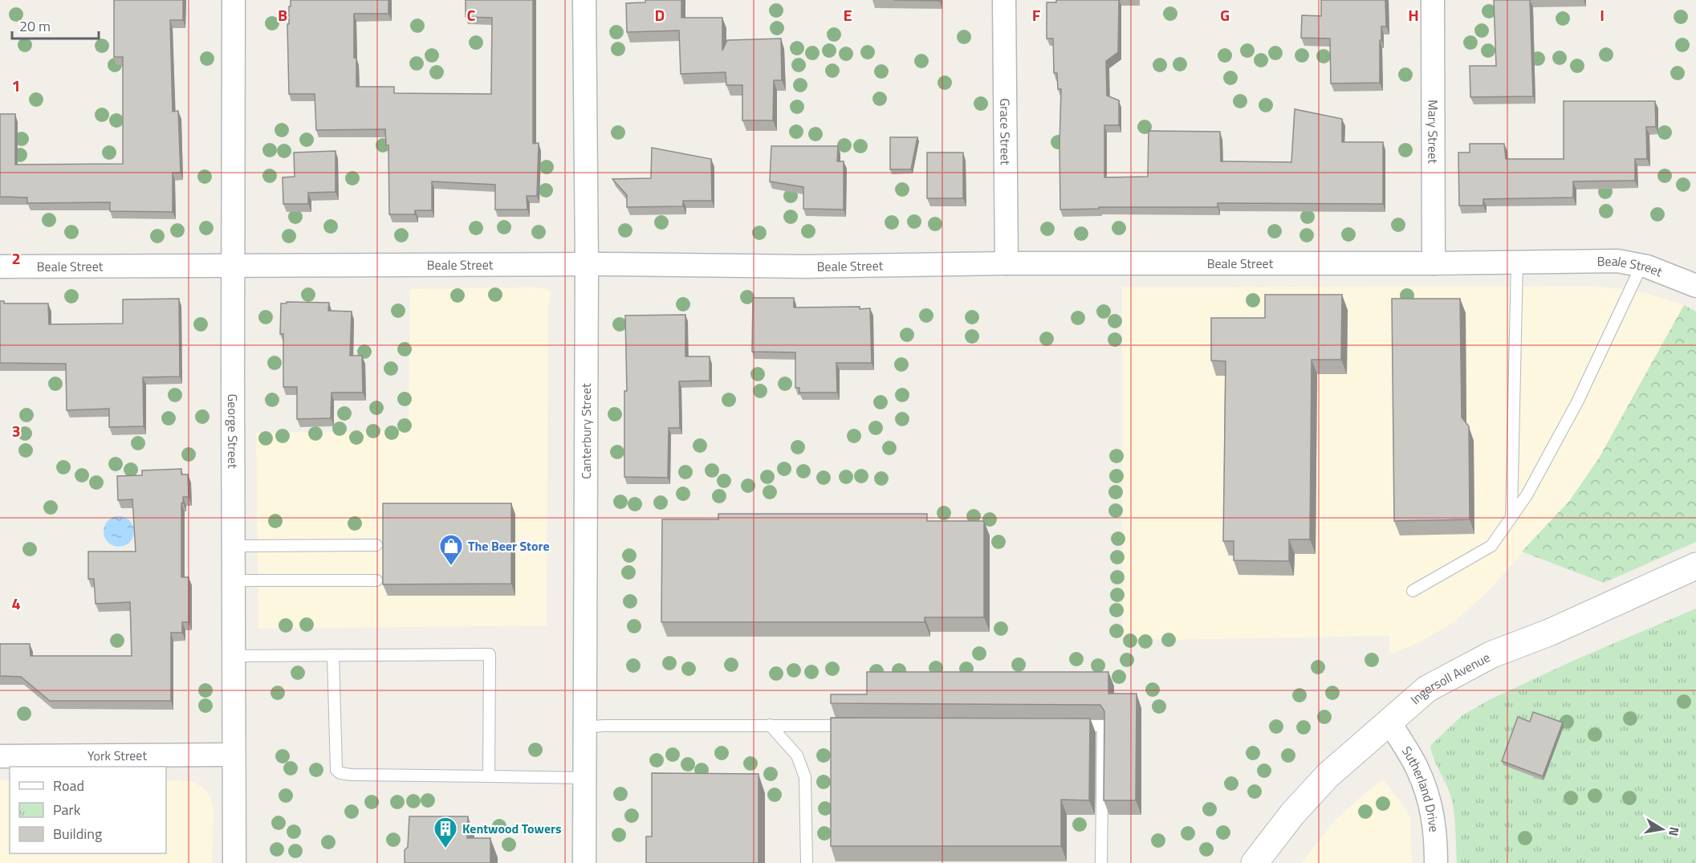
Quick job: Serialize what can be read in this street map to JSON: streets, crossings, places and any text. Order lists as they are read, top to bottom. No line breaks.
{"streets":{"street":["Grace Street","Mary Street","Beale Street","Canterbury Street","George Street","Ingersoll Avenue","York Street","Sutherland Drive"]},"crossings":[["Grace Street","Beale Street"],["Mary Street","Beale Street"],["Beale Street","Canterbury Street"],["Beale Street","George Street"],["George Street","York Street"],["Ingersoll Avenue","Sutherland Drive"]],"places":{"shop":["The Beer Store"],"building":["Kentwood Towers"]},"legend":["Road","Park","Building"],"scale_bar":"20 m","north":"right","grid":{"columns":["B","C","D","E","F","G","H","I"],"rows":["1","2","3","4"]}}
